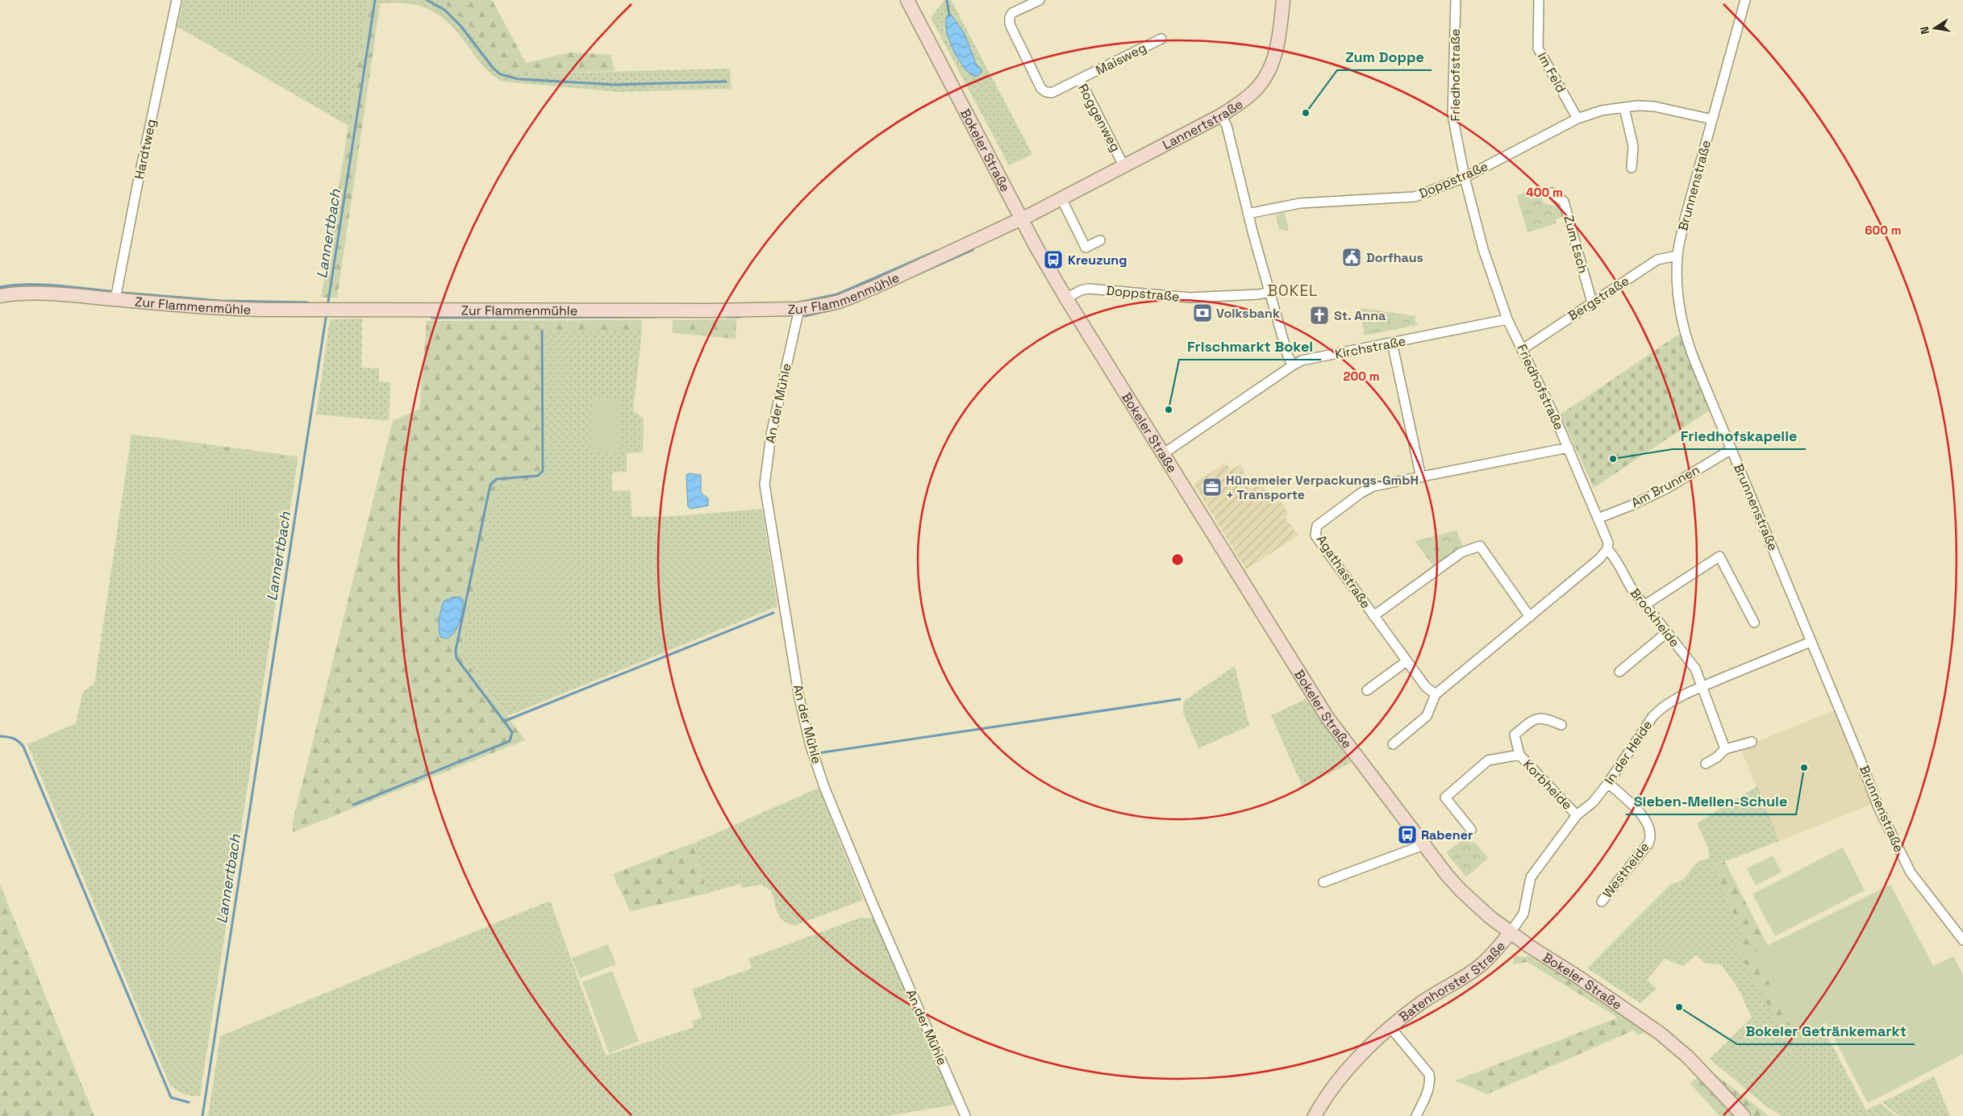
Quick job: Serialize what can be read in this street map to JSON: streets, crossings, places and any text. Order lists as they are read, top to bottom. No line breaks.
{"streets":{"street":["Maisweg","Im Feld","Friedhofstraße","Roggenweg","Lannertstraße","Hardtweg","Bokeler Straße","Doppstraße","Brunnenstraße","Zum Esch","Zur Flammenmühle","Bergstraße","Kirchstraße","An der Mühle","Am Brunnen","Agathastraße","Brockheide","In der Heide","Korbheide","Westheide","Batenhorster Straße"]},"crossings":[["Maisweg","Roggenweg"],["Im Feld","Doppstraße"],["Friedhofstraße","Doppstraße"],["Friedhofstraße","Bergstraße"],["Friedhofstraße","Kirchstraße"],["Friedhofstraße","Am Brunnen"],["Friedhofstraße","Agathastraße"],["Friedhofstraße","Brockheide"],["Roggenweg","Lannertstraße"],["Lannertstraße","Bokeler Straße"],["Lannertstraße","Zur Flammenmühle"],["Hardtweg","Zur Flammenmühle"],["Bokeler Straße","Doppstraße"],["Bokeler Straße","Zur Flammenmühle"],["Bokeler Straße","Kirchstraße"],["Bokeler Straße","In der Heide"],["Bokeler Straße","Batenhorster Straße"],["Doppstraße","Brunnenstraße"],["Brunnenstraße","Bergstraße"],["Brunnenstraße","Am Brunnen"],["Brunnenstraße","In der Heide"],["Zum Esch","Bergstraße"],["Zur Flammenmühle","An der Mühle"],["Brockheide","In der Heide"],["In der Heide","Korbheide"],["In der Heide","Westheide"],["In der Heide","Batenhorster Straße"]],"districts":["BOKEL"],"water":["Lannertbach"],"places":{"other":["Zum Doppe","Frischmarkt Bokel","Friedhofskapelle","Sieben-Meilen-Schule","Bokeler Getränkemarkt"],"public building":["Dorfhaus"],"bus stop":["Kreuzung","Rabener"],"bank":["Volksbank"],"church":["St. Anna"],"office":["Hünemeier Verpackungs-GmbH + Transporte"]},"north":"left","rings":["400 m","600 m","200 m"]}
